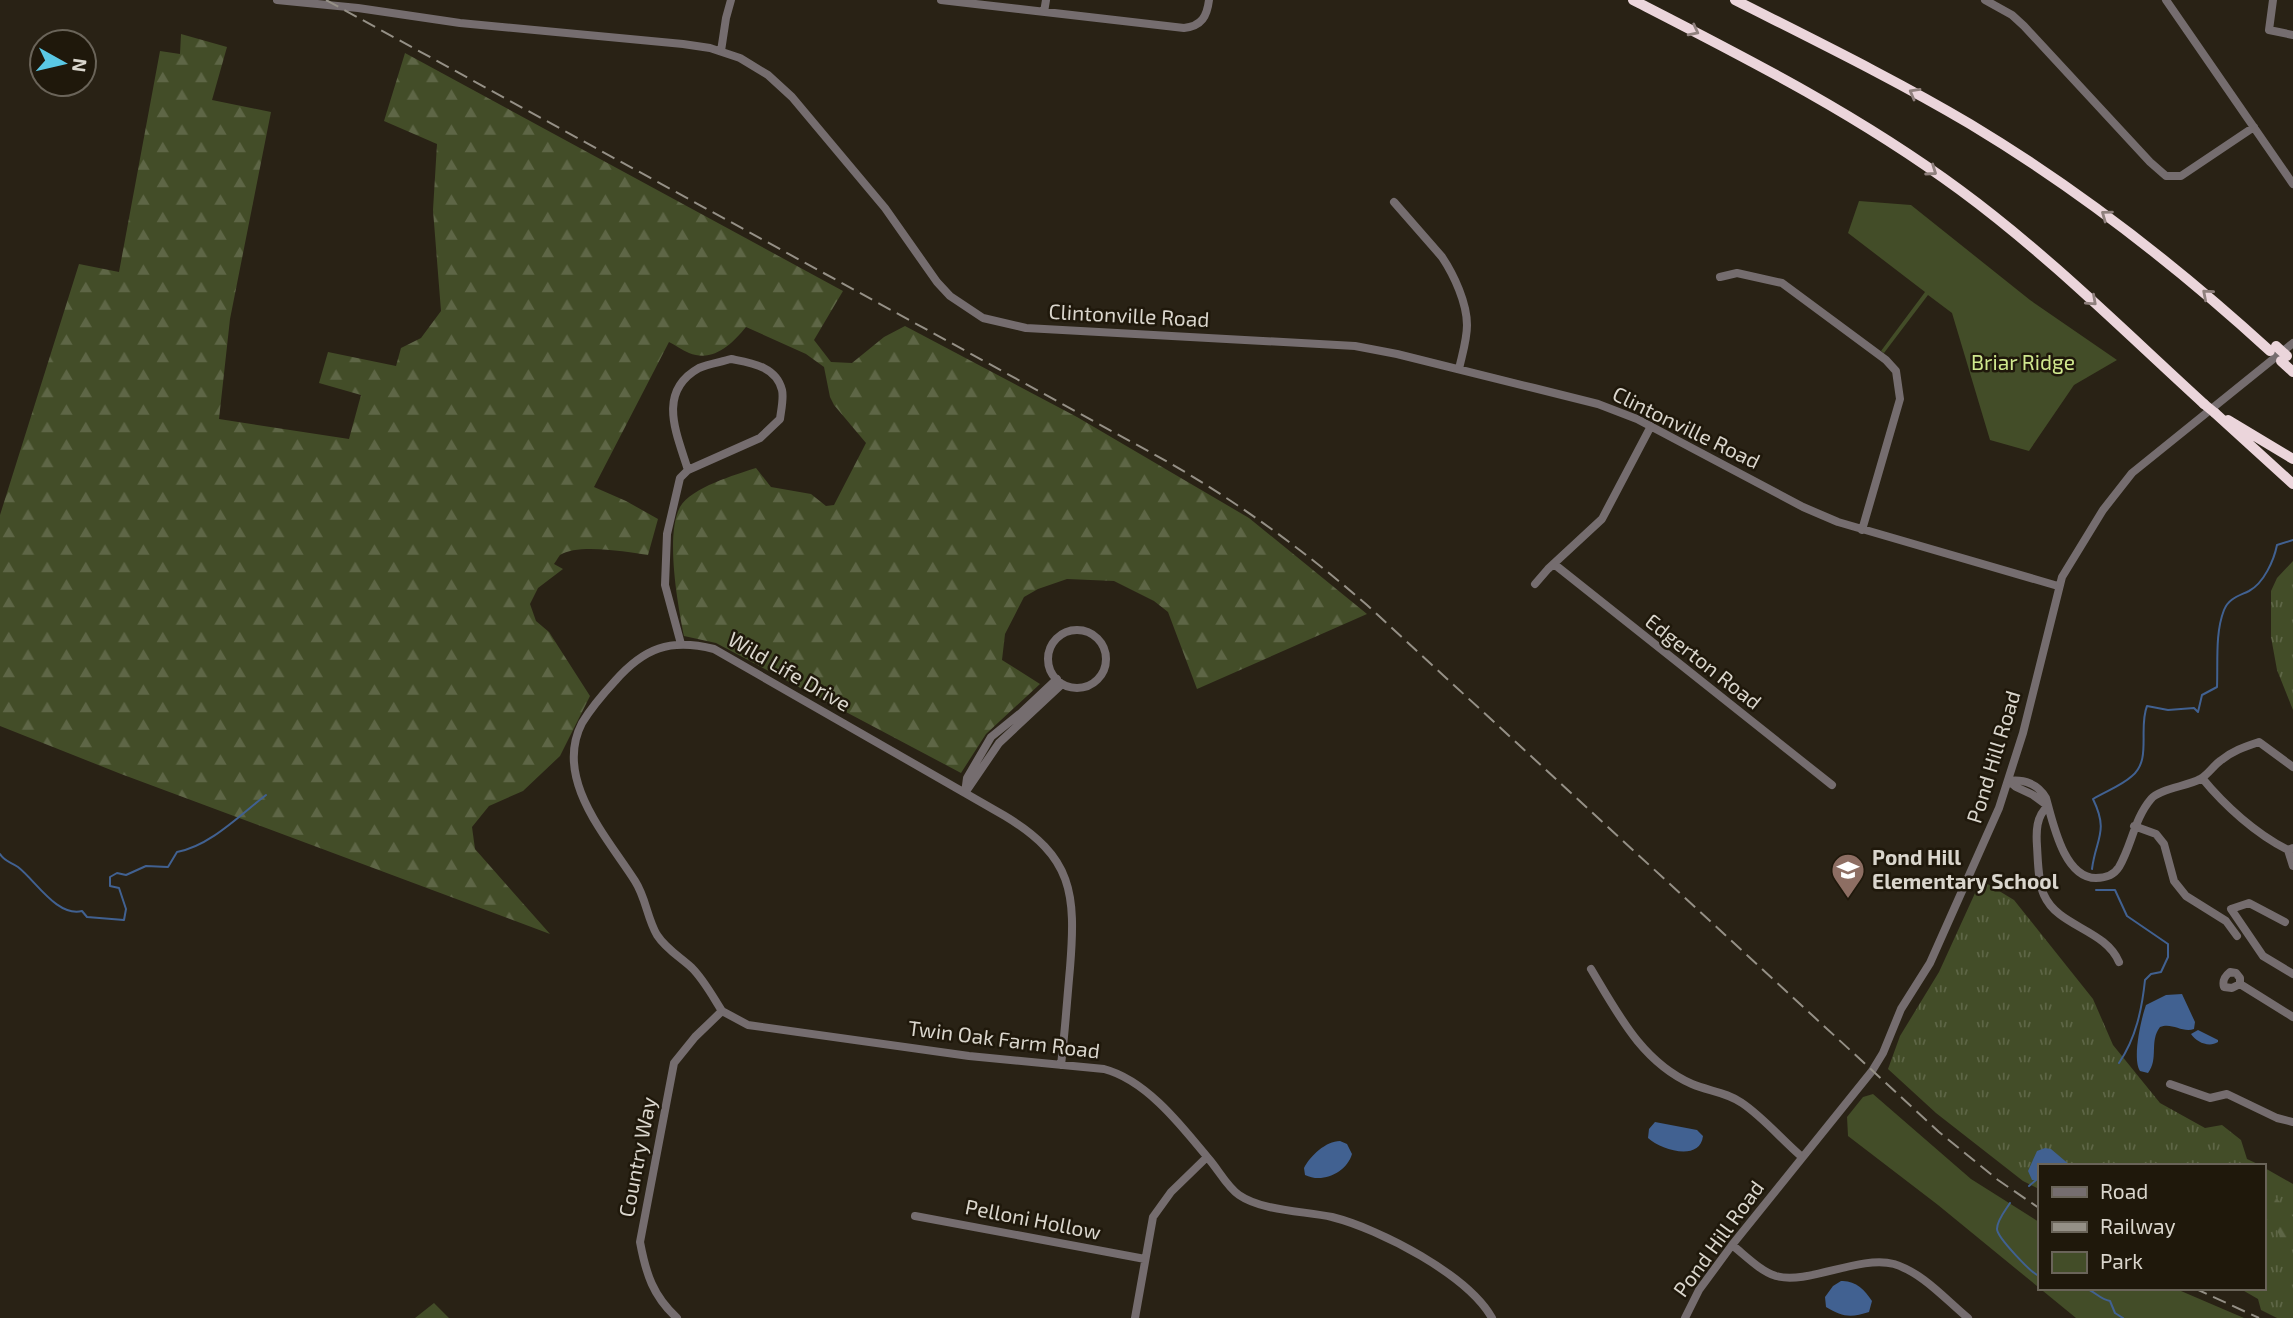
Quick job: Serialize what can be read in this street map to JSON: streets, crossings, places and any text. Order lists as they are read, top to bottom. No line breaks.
{"streets":{"street":["Clintonville Road","Edgerton Road","Wild Life Drive","Pond Hill Road","Twin Oak Farm Road","Country Way","Pelloni Hollow"]},"crossings":[["Clintonville Road","Pond Hill Road"],["Wild Life Drive","Twin Oak Farm Road"],["Wild Life Drive","Country Way"],["Twin Oak Farm Road","Country Way"]],"parks":["Briar Ridge"],"places":{"school or university":["Pond Hill Elementary School"]},"legend":["Road","Railway","Park"],"north":"right"}
